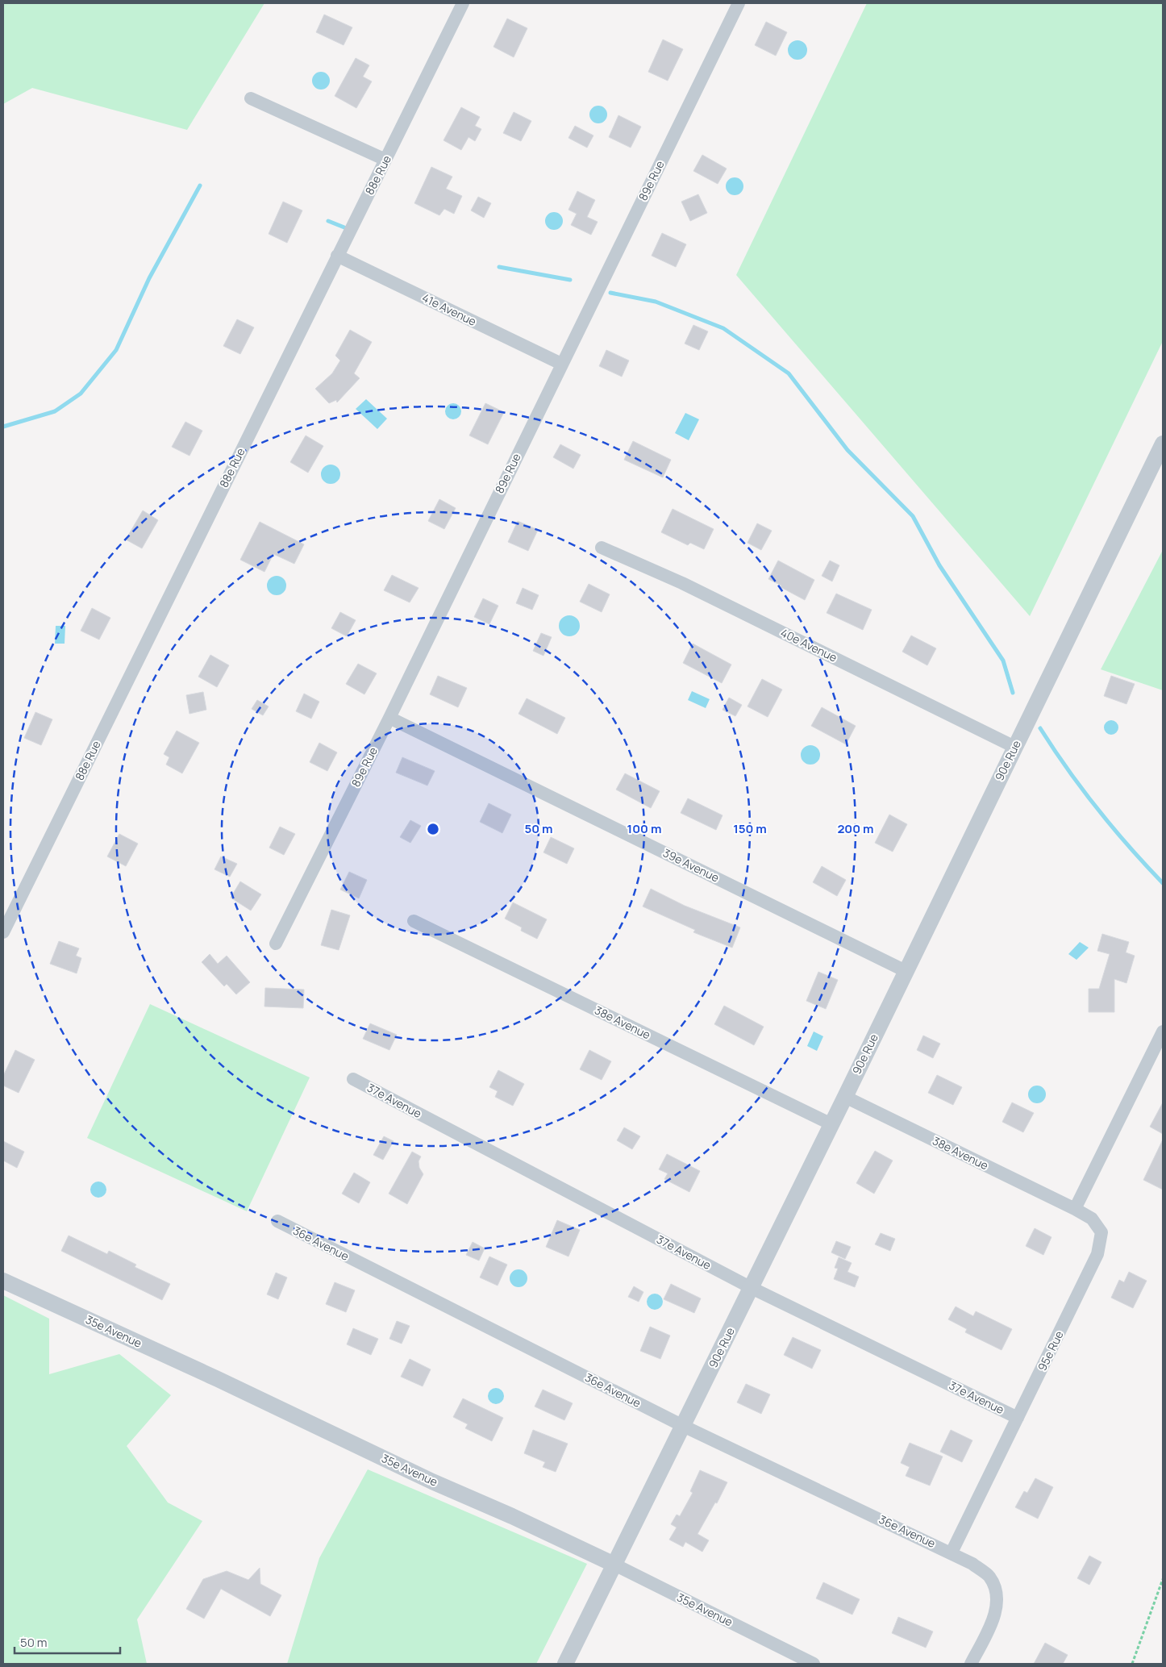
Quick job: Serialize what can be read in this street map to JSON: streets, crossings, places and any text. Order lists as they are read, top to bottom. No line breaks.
{"streets":{"street":["88e Rue","89e Rue","41e Avenue","40e Avenue","90e Rue","39e Avenue","38e Avenue","37e Avenue","36e Avenue","35e Avenue","95e Rue"]},"crossings":[["88e Rue","41e Avenue"],["89e Rue","41e Avenue"],["89e Rue","39e Avenue"],["40e Avenue","90e Rue"],["90e Rue","39e Avenue"],["90e Rue","38e Avenue"],["90e Rue","37e Avenue"],["90e Rue","36e Avenue"],["90e Rue","35e Avenue"],["38e Avenue","95e Rue"],["37e Avenue","95e Rue"],["36e Avenue","95e Rue"]],"scale_bar":"50 m","rings":["50 m","100 m","150 m","200 m"]}
